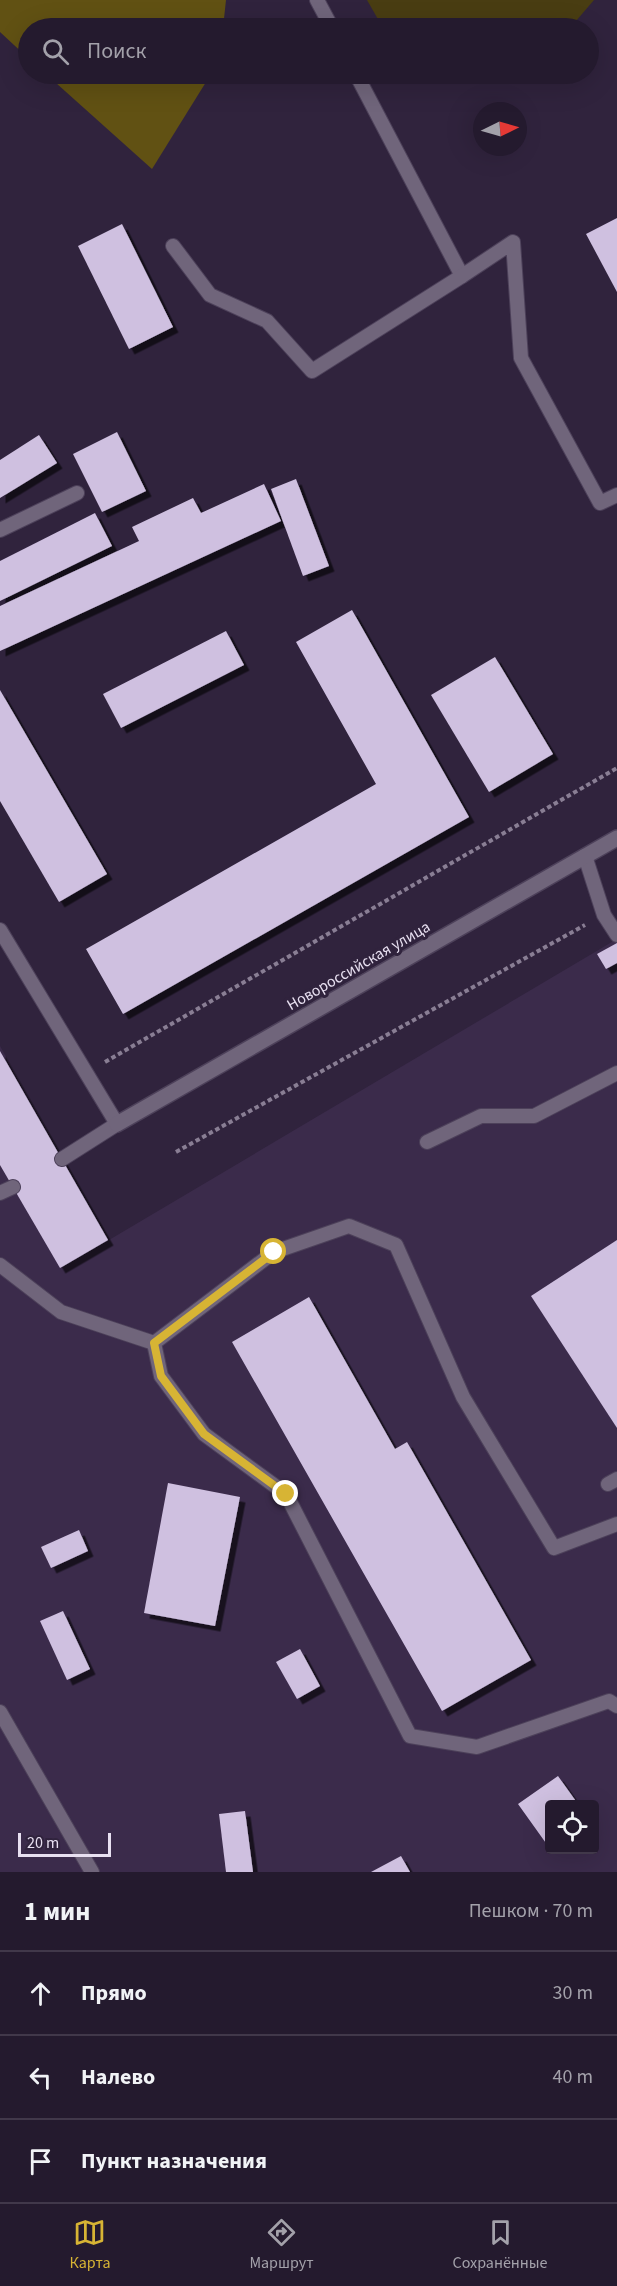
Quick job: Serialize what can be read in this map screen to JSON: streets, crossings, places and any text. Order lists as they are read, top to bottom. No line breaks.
{"streets":{"street":["Новороссийская улица"]},"scale_bar":"20 m","north":"right","page":{"search":"Поиск","scale":"20 m","heading":["1 мин","Пешком · 70 m"],"list":[["Прямо","30 m"],["Налево","40 m"],"Пункт назначения"],"nav":["Карта","Маршрут","Сохранённые"]}}
